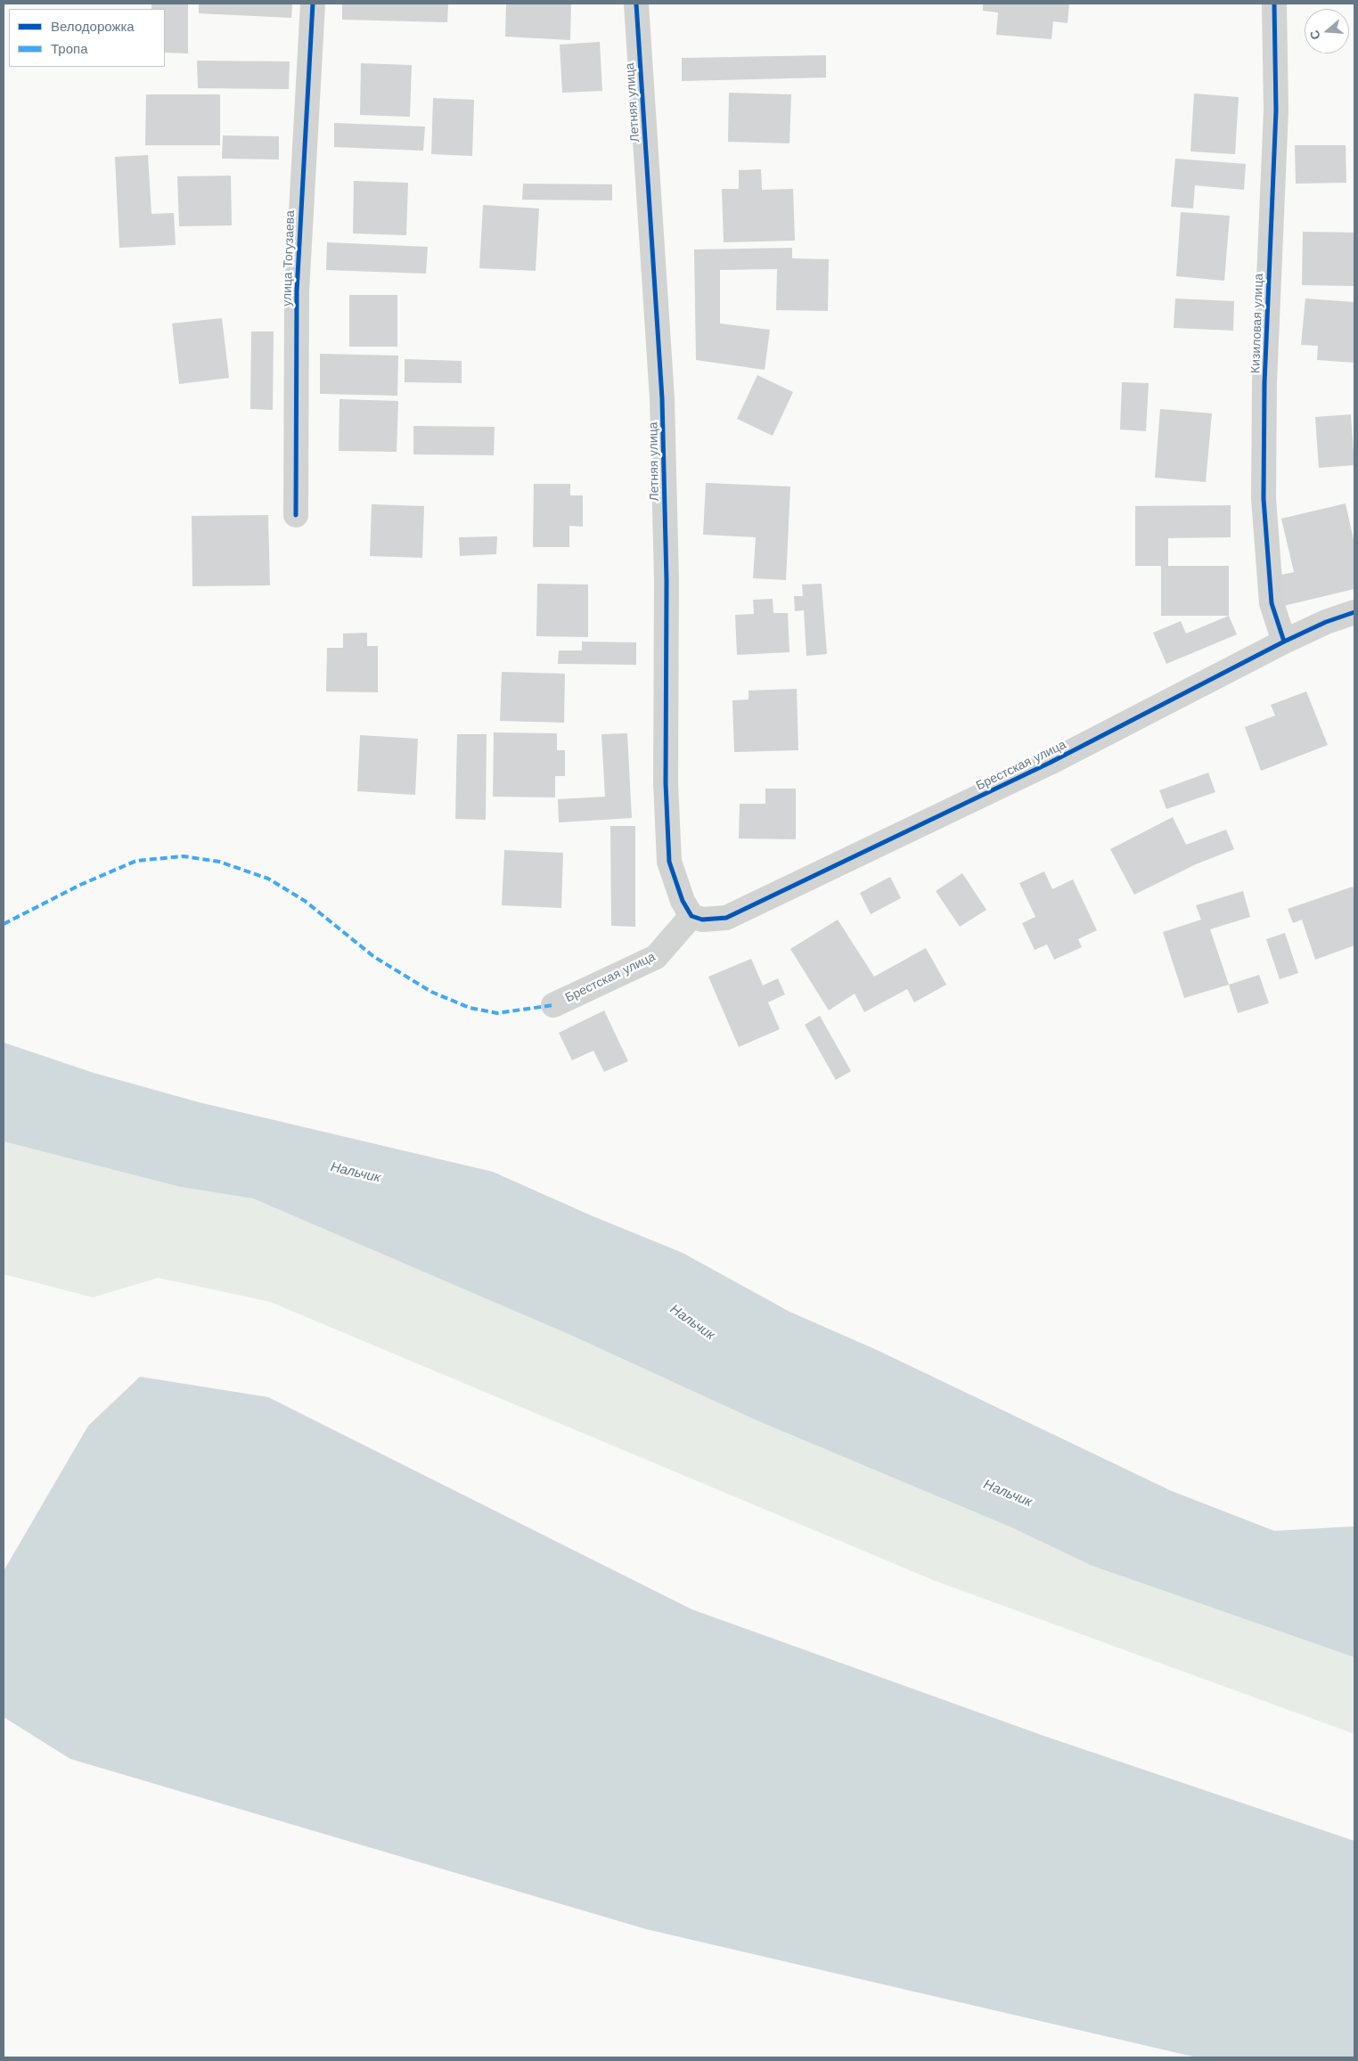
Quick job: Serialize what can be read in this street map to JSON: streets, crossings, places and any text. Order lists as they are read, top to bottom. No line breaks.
{"streets":{"street":["Летняя улица","улица Тогузаева","Кизиловая улица","Брестская улица"]},"crossings":[["Летняя улица","Брестская улица"],["Кизиловая улица","Брестская улица"]],"water":["Нальчик"],"legend":["Велодорожка","Тропа"],"north":"left"}
